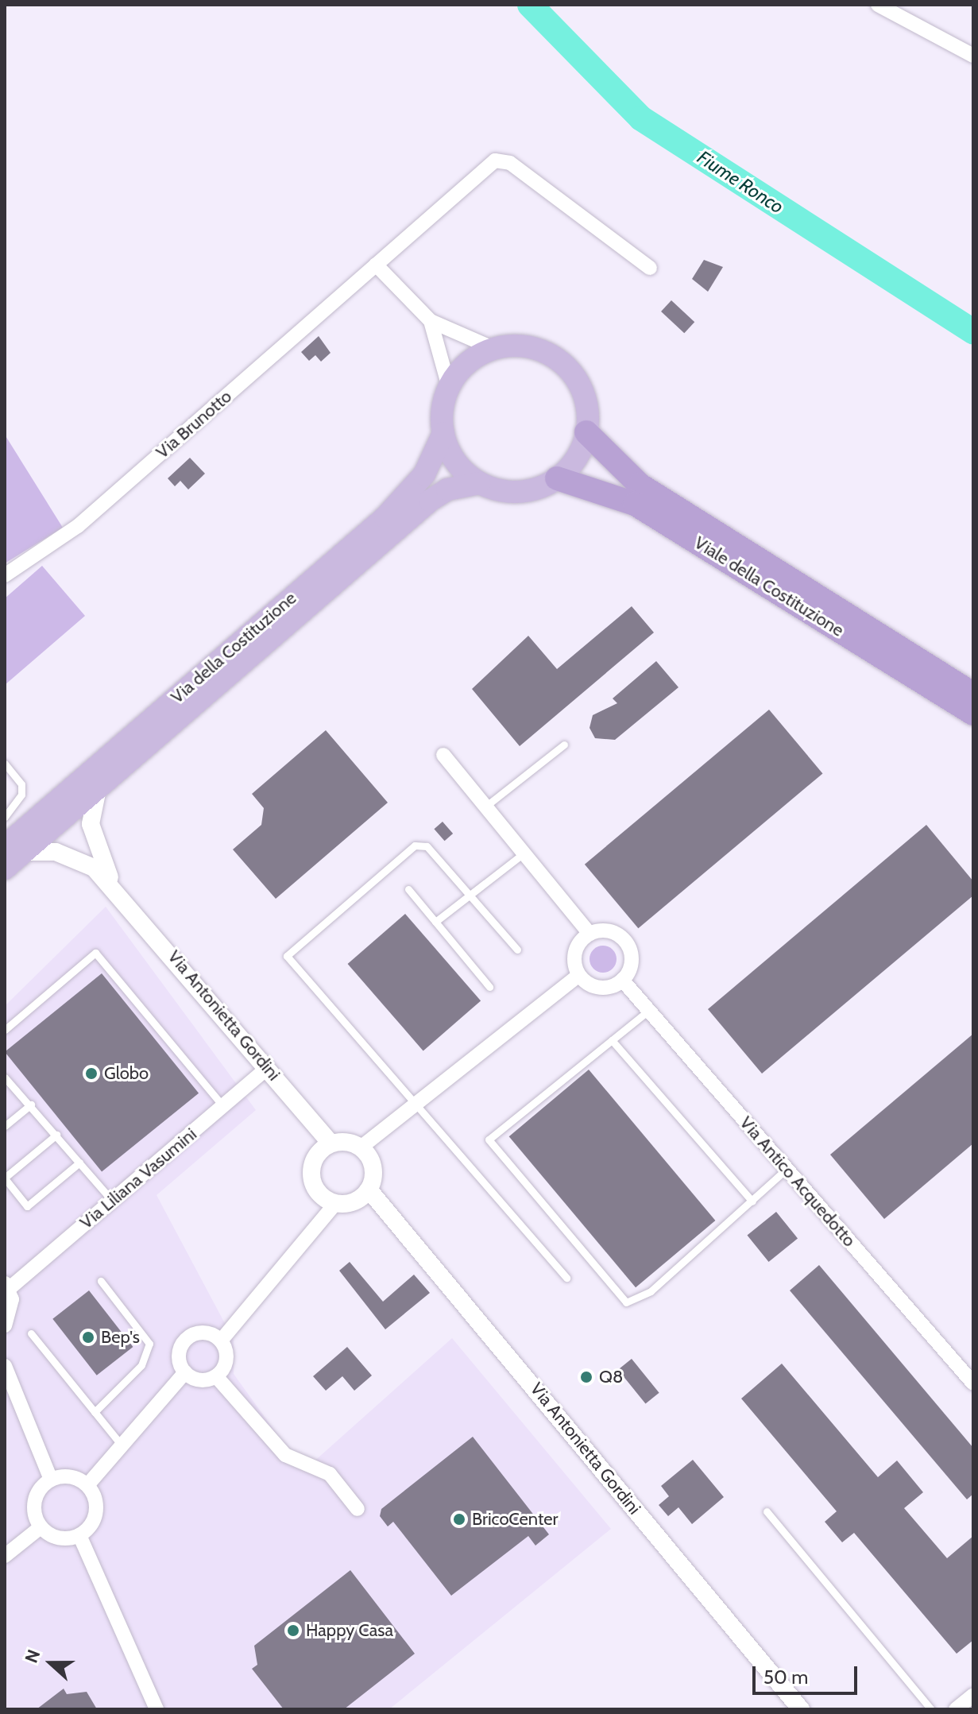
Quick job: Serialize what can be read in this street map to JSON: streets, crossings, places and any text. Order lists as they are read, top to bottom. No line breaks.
{"streets":{"highway":["Viale della Costituzione"],"main road":["Via della Costituzione"],"street":["Via Brunotto","Via Antonietta Gordini","Via Liliana Vasumini","Via Antico Acquedotto"]},"crossings":[["Viale della Costituzione","Via della Costituzione"],["Via della Costituzione","Via Antonietta Gordini"],["Via Antonietta Gordini","Via Liliana Vasumini"]],"water":["Fiume Ronco"],"places":["Globo","Bep's","Q8","BricoCenter","Happy Casa"],"scale_bar":"50 m","north":"left"}
